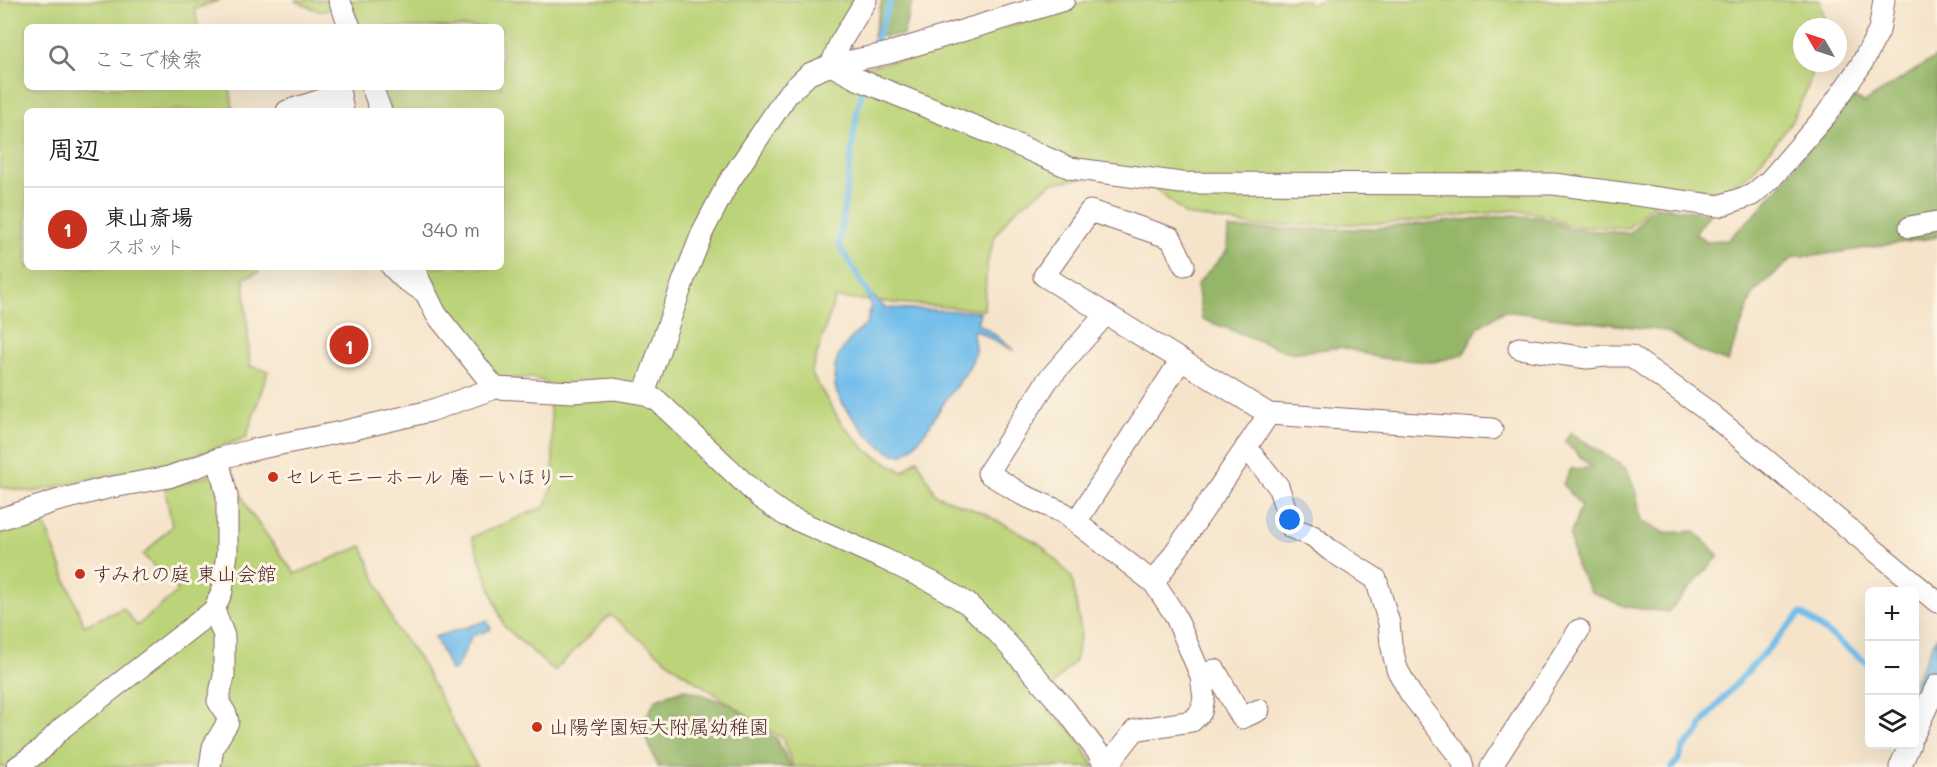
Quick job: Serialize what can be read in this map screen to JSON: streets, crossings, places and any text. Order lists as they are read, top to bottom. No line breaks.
{"places":["セレモニーホール 庵 －いほり－","すみれの庭 東山会館","山陽学園短大附属幼稚園"],"north":"top left","page":{"search":"ここで検索","heading":"周辺","list":[{"mark":"1","name":"東山斎場","note":"スポット","value":"340 m"}],"pins":"1","map_buttons":["+","−"]}}
